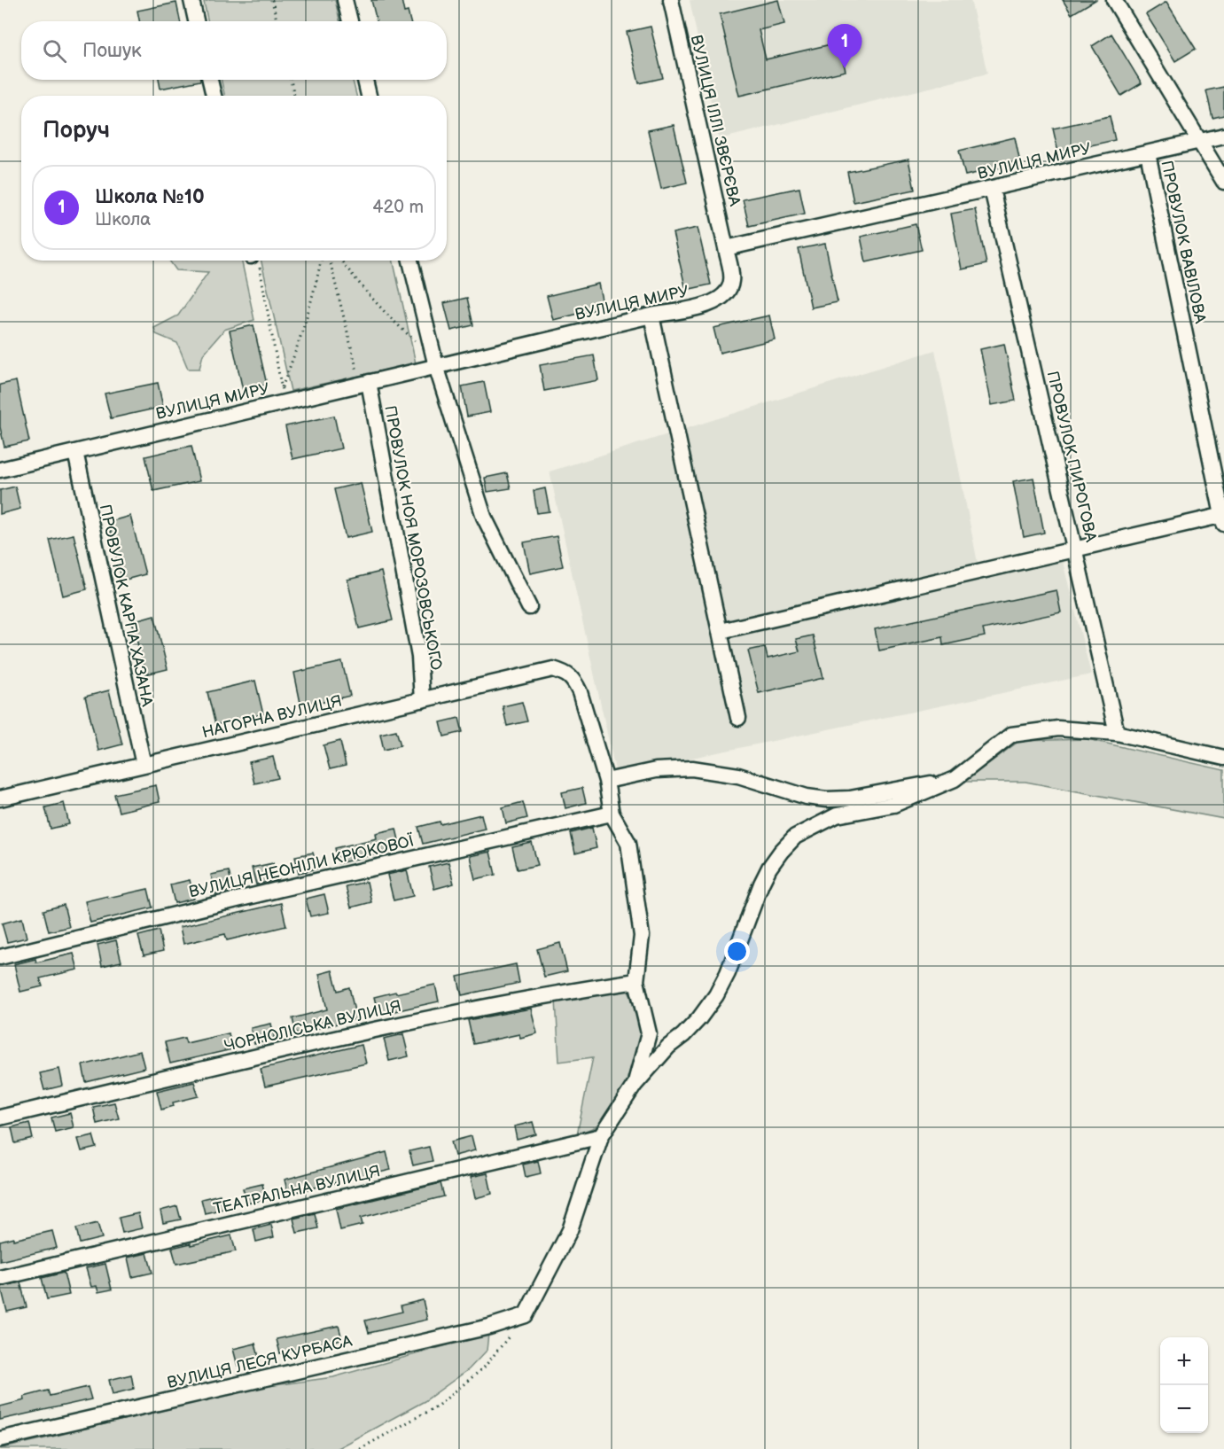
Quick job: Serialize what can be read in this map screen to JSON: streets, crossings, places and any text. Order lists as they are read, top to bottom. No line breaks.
{"streets":{"street":["ВУЛИЦЯ ІЛЛІ ЗВЄРЄВА","ВУЛИЦЯ МИРУ","ПРОВУЛОК ВАВІЛОВА","ПРОВУЛОК ПИРОГОВА","ПРОВУЛОК НОЯ МОРОЗОВСЬКОГО","ПРОВУЛОК КАРПА ХАЗАНА","НАГОРНА ВУЛИЦЯ","ВУЛИЦЯ НЕОНІЛИ КРЮКОВОЇ","ЧОРНОЛІСЬКА ВУЛИЦЯ","ТЕАТРАЛЬНА ВУЛИЦЯ","ВУЛИЦЯ ЛЕСЯ КУРБАСА"]},"crossings":[["ВУЛИЦЯ ІЛЛІ ЗВЄРЄВА","ВУЛИЦЯ МИРУ"],["ВУЛИЦЯ МИРУ","ПРОВУЛОК ВАВІЛОВА"],["ВУЛИЦЯ МИРУ","ПРОВУЛОК ПИРОГОВА"],["ВУЛИЦЯ МИРУ","ПРОВУЛОК НОЯ МОРОЗОВСЬКОГО"],["ВУЛИЦЯ МИРУ","ПРОВУЛОК КАРПА ХАЗАНА"],["ПРОВУЛОК НОЯ МОРОЗОВСЬКОГО","НАГОРНА ВУЛИЦЯ"],["ПРОВУЛОК КАРПА ХАЗАНА","НАГОРНА ВУЛИЦЯ"]],"page":{"search":"Пошук","pins":"1","heading":"Поруч","list":[{"mark":"1","name":"Школа №10","note":"Школа","value":"420 m"}],"map_buttons":["+","−"]}}
